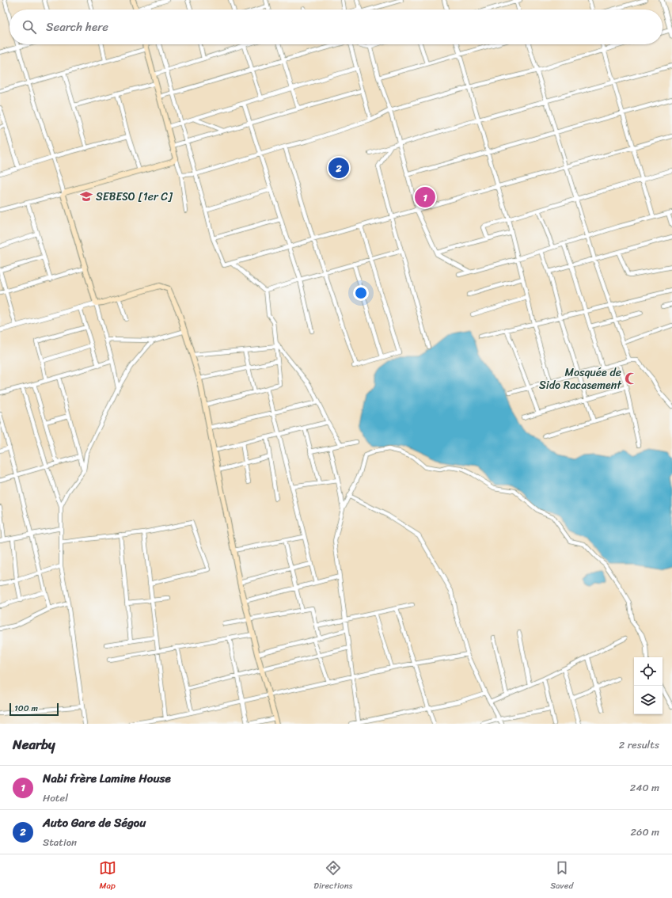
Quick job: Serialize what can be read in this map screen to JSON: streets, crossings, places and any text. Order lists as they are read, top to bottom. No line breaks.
{"places":{"school or university":["SEBESO [1er C]"],"mosque":["Mosquée de Sido Racasement"]},"scale_bar":"100 m","page":{"search":"Search here","pins":["2","1"],"scale":"100 m","heading":["Nearby","2 results"],"list":[{"mark":"1","name":"Nabi frère Lamine House","note":"Hotel","value":"240 m"},{"mark":"2","name":"Auto Gare de Ségou","note":"Station","value":"260 m"}],"nav":["Map","Directions","Saved"]}}
